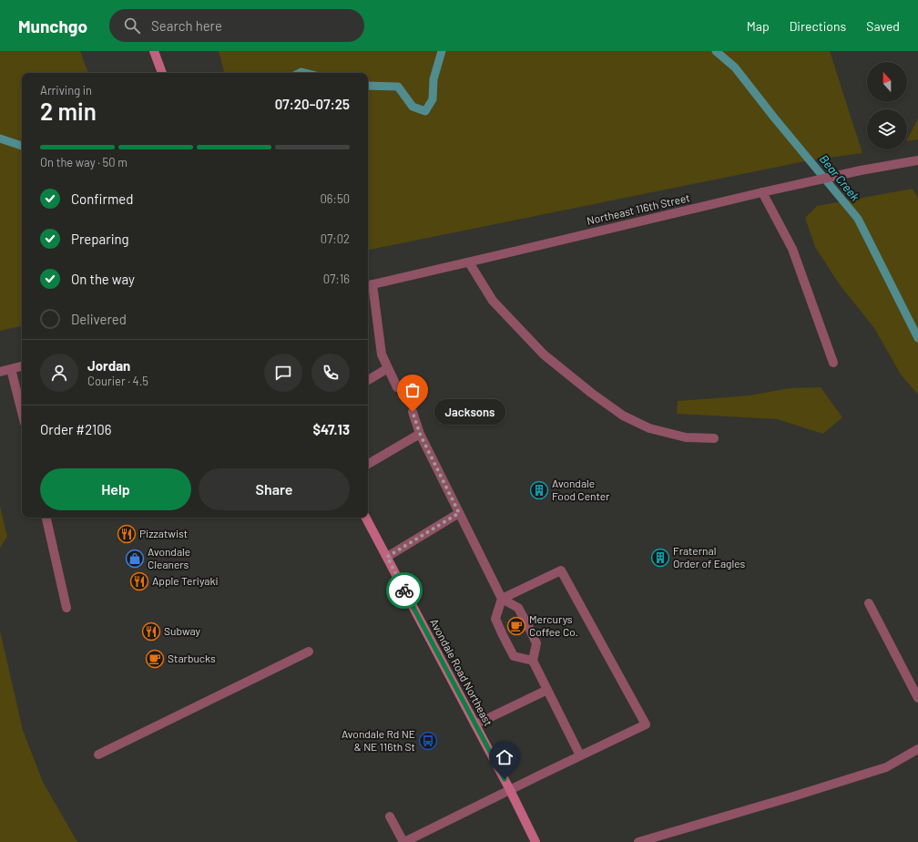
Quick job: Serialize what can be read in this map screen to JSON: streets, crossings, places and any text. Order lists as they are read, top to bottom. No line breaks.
{"streets":{"main road":["Avondale Road Northeast"],"street":["Northeast 116th Street"]},"water":["Bear Creek"],"places":{"other":["Jacksons"],"building":["Avondale Food Center","Fraternal Order of Eagles"],"restaurant":["Pizzatwist","Apple Teriyaki","Subway"],"shop":["Avondale Cleaners"],"cafe":["Mercurys Coffee Co.","Starbucks"],"bus stop":["Avondale Rd NE & NE 116th St"]},"north":"top","page":{"header":"Munchgo","search":"Search here","nav":["Map","Directions","Saved"],"heading":["2 min","Arriving in","07:20–07:25"],"panel":["Jordan","Courier · 4.5","Order #2106","$47.13"],"bar":"On the way · 50 m","list":[["Confirmed","06:50"],["Preparing","07:02"],["On the way","07:16"],"Delivered"],"bubble":"Jacksons","buttons":["Help","Share"]}}
